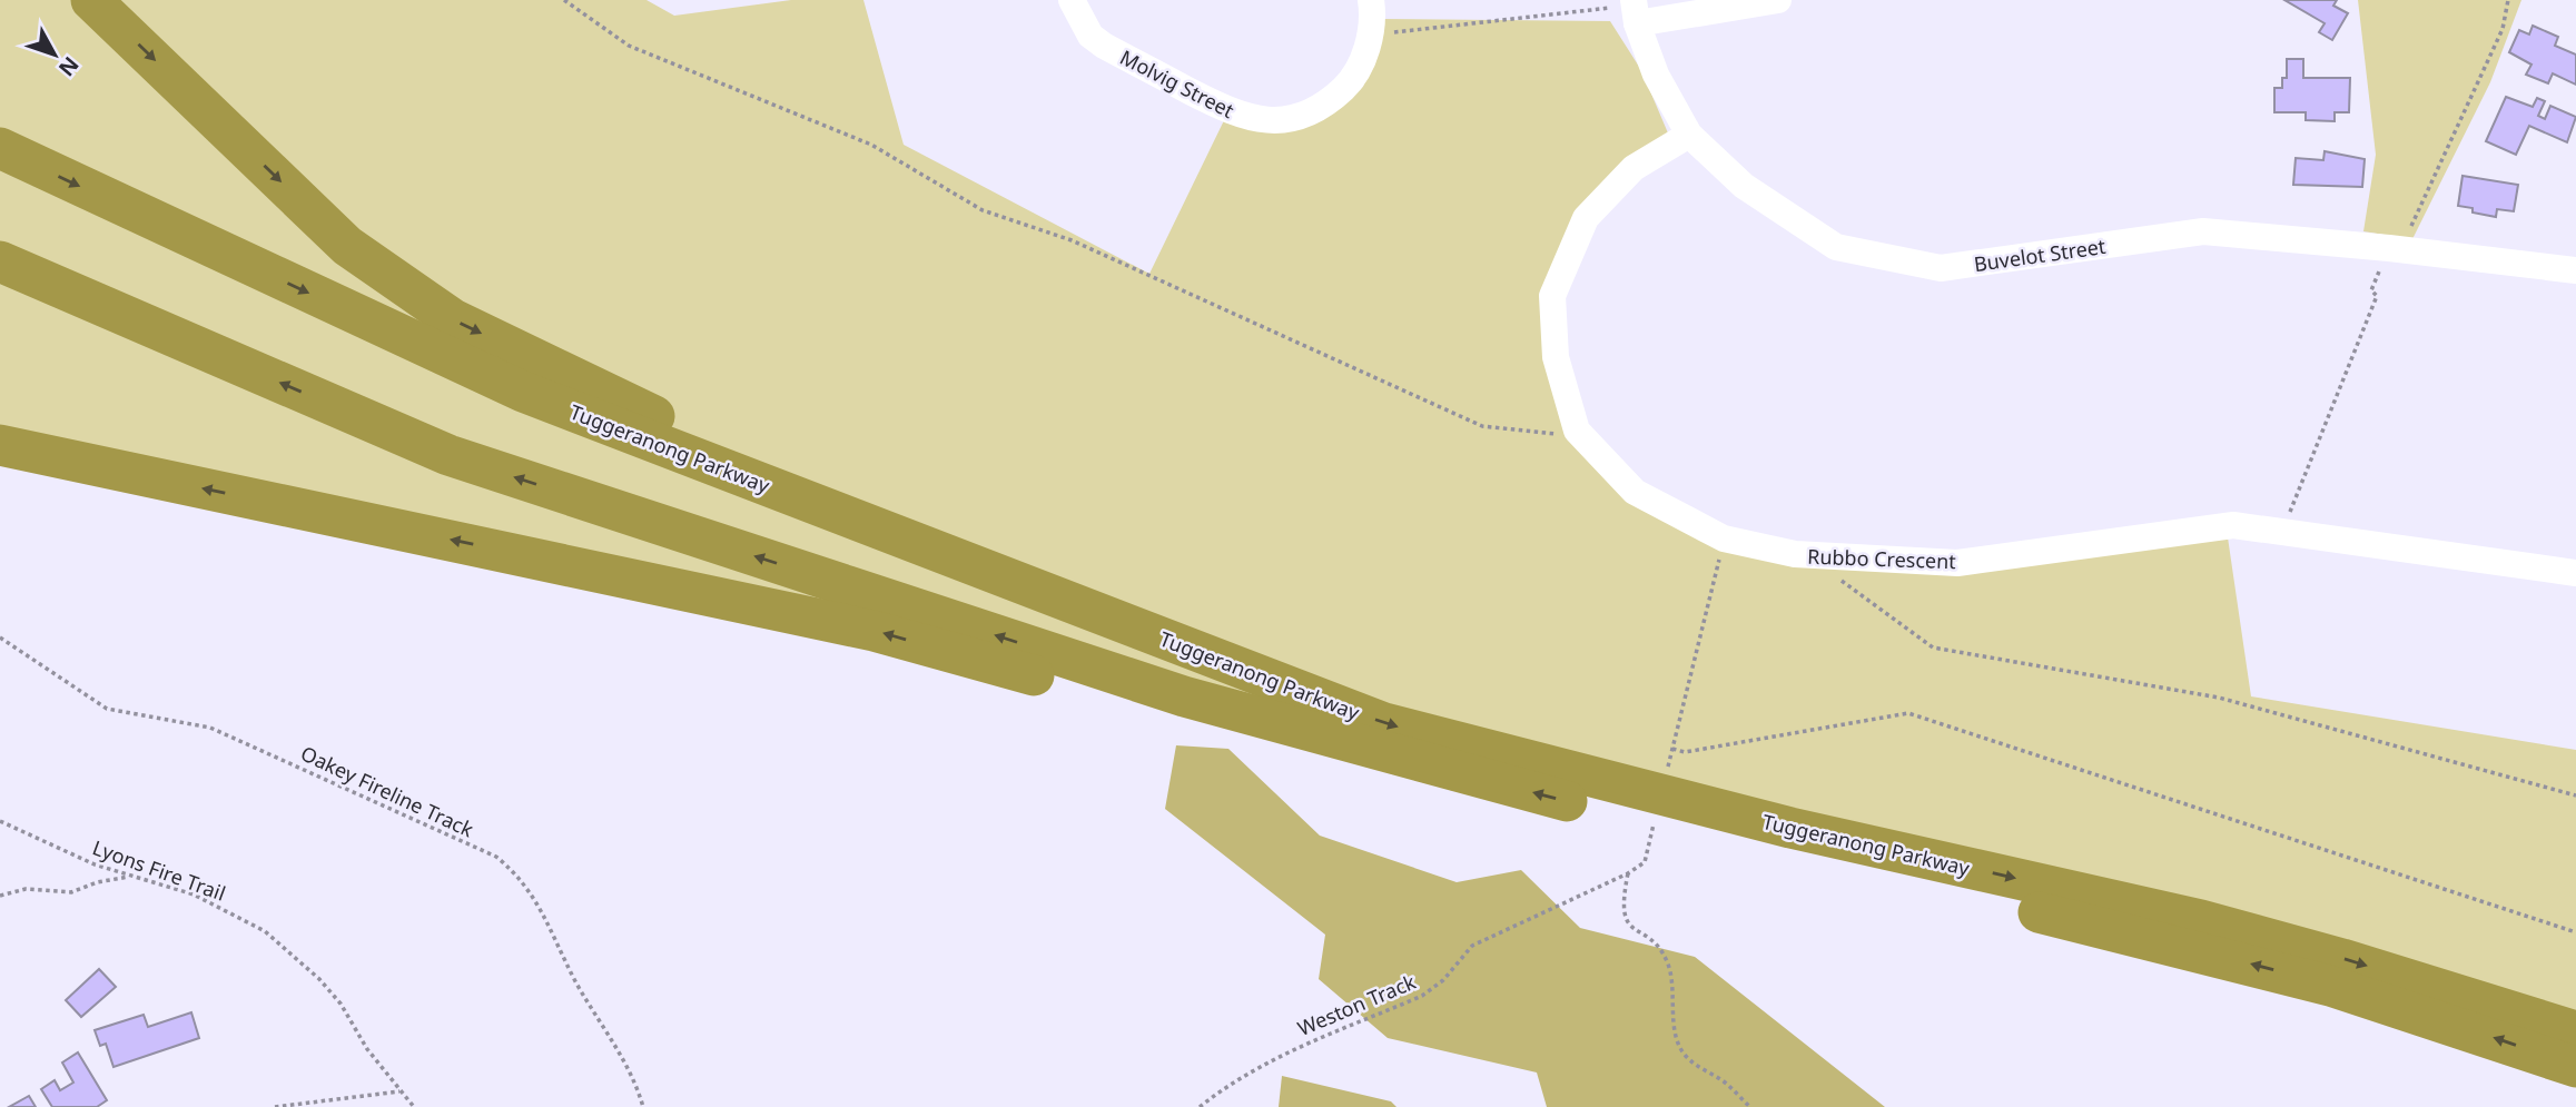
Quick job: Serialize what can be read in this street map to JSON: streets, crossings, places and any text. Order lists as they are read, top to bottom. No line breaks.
{"streets":{"highway":["Tuggeranong Parkway"],"street":["Molvig Street","Buvelot Street","Rubbo Crescent"],"path":["Oakey Fireline Track","Lyons Fire Trail","Weston Track"]},"crossings":[["Buvelot Street","Rubbo Crescent"],["Tuggeranong Parkway","Weston Track"]],"north":"bottom right"}
